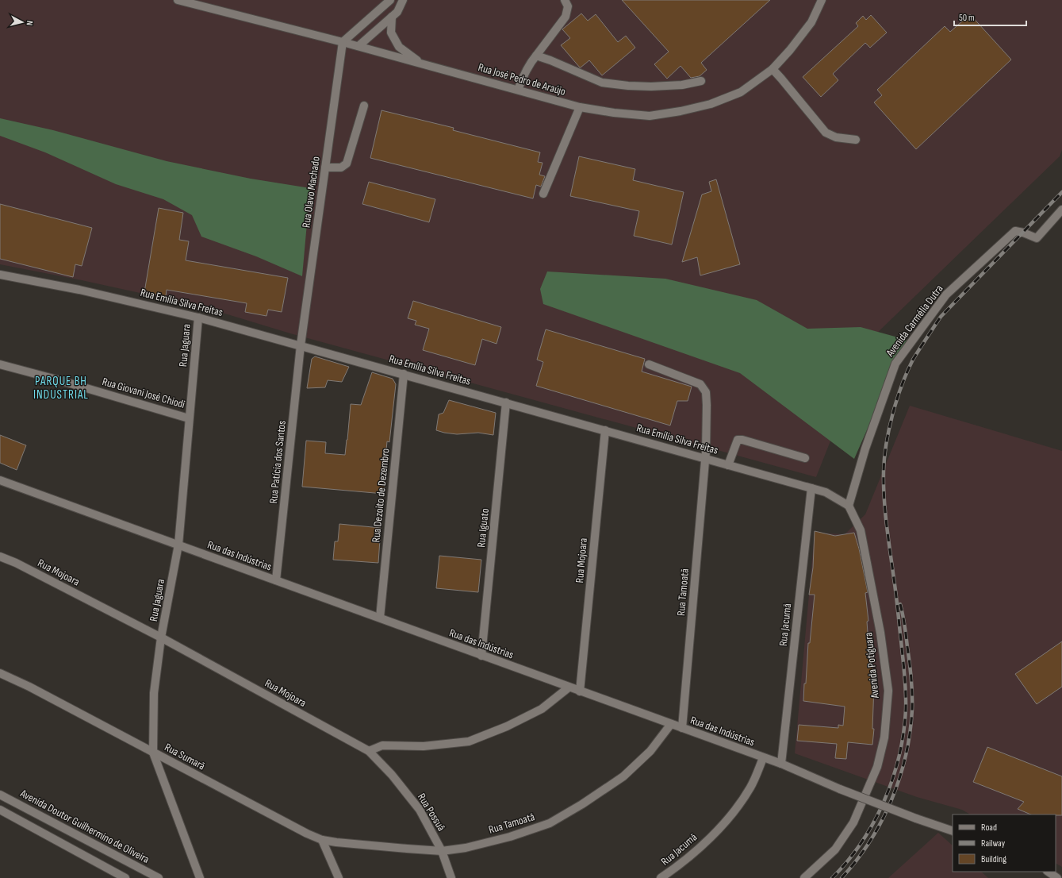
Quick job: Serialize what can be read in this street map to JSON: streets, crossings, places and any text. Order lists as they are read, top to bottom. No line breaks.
{"streets":{"street":["Rua José Pedro de Araújo","Rua Olavo Machado","Rua Emília Silva Freitas","Avenida Carmélia Dutra","Rua Jaguara","Rua Giovani José Chiodi","Rua Patícia dos Santos","Rua Dezoito de Dezembro","Rua Iguato","Rua das Indústrias","Rua Mojoara","Rua Tamoatã","Rua Jacumã","Avenida Potiguara","Rua Sumarã","Rua Possuã","Avenida Doutor Guilhermino de Oliveira"]},"crossings":[["Rua José Pedro de Araújo","Rua Olavo Machado"],["Rua Olavo Machado","Rua Emília Silva Freitas"],["Rua Olavo Machado","Rua Patícia dos Santos"],["Rua Emília Silva Freitas","Avenida Carmélia Dutra"],["Rua Emília Silva Freitas","Rua Jaguara"],["Rua Emília Silva Freitas","Rua Patícia dos Santos"],["Rua Emília Silva Freitas","Rua Dezoito de Dezembro"],["Rua Emília Silva Freitas","Rua Iguato"],["Rua Emília Silva Freitas","Rua Mojoara"],["Rua Emília Silva Freitas","Rua Tamoatã"],["Rua Emília Silva Freitas","Rua Jacumã"],["Rua Emília Silva Freitas","Avenida Potiguara"],["Avenida Carmélia Dutra","Avenida Potiguara"],["Rua Jaguara","Rua Giovani José Chiodi"],["Rua Jaguara","Rua das Indústrias"],["Rua Jaguara","Rua Mojoara"],["Rua Jaguara","Rua Sumarã"],["Rua Patícia dos Santos","Rua das Indústrias"],["Rua Dezoito de Dezembro","Rua das Indústrias"],["Rua Iguato","Rua das Indústrias"],["Rua das Indústrias","Rua Mojoara"],["Rua das Indústrias","Rua Tamoatã"],["Rua das Indústrias","Rua Jacumã"],["Rua Mojoara","Rua Possuã"],["Rua Tamoatã","Rua Sumarã"],["Rua Tamoatã","Rua Possuã"]],"districts":["PARQUE BH INDUSTRIAL"],"legend":["Road","Railway","Building"],"scale_bar":"50 m","north":"right"}
